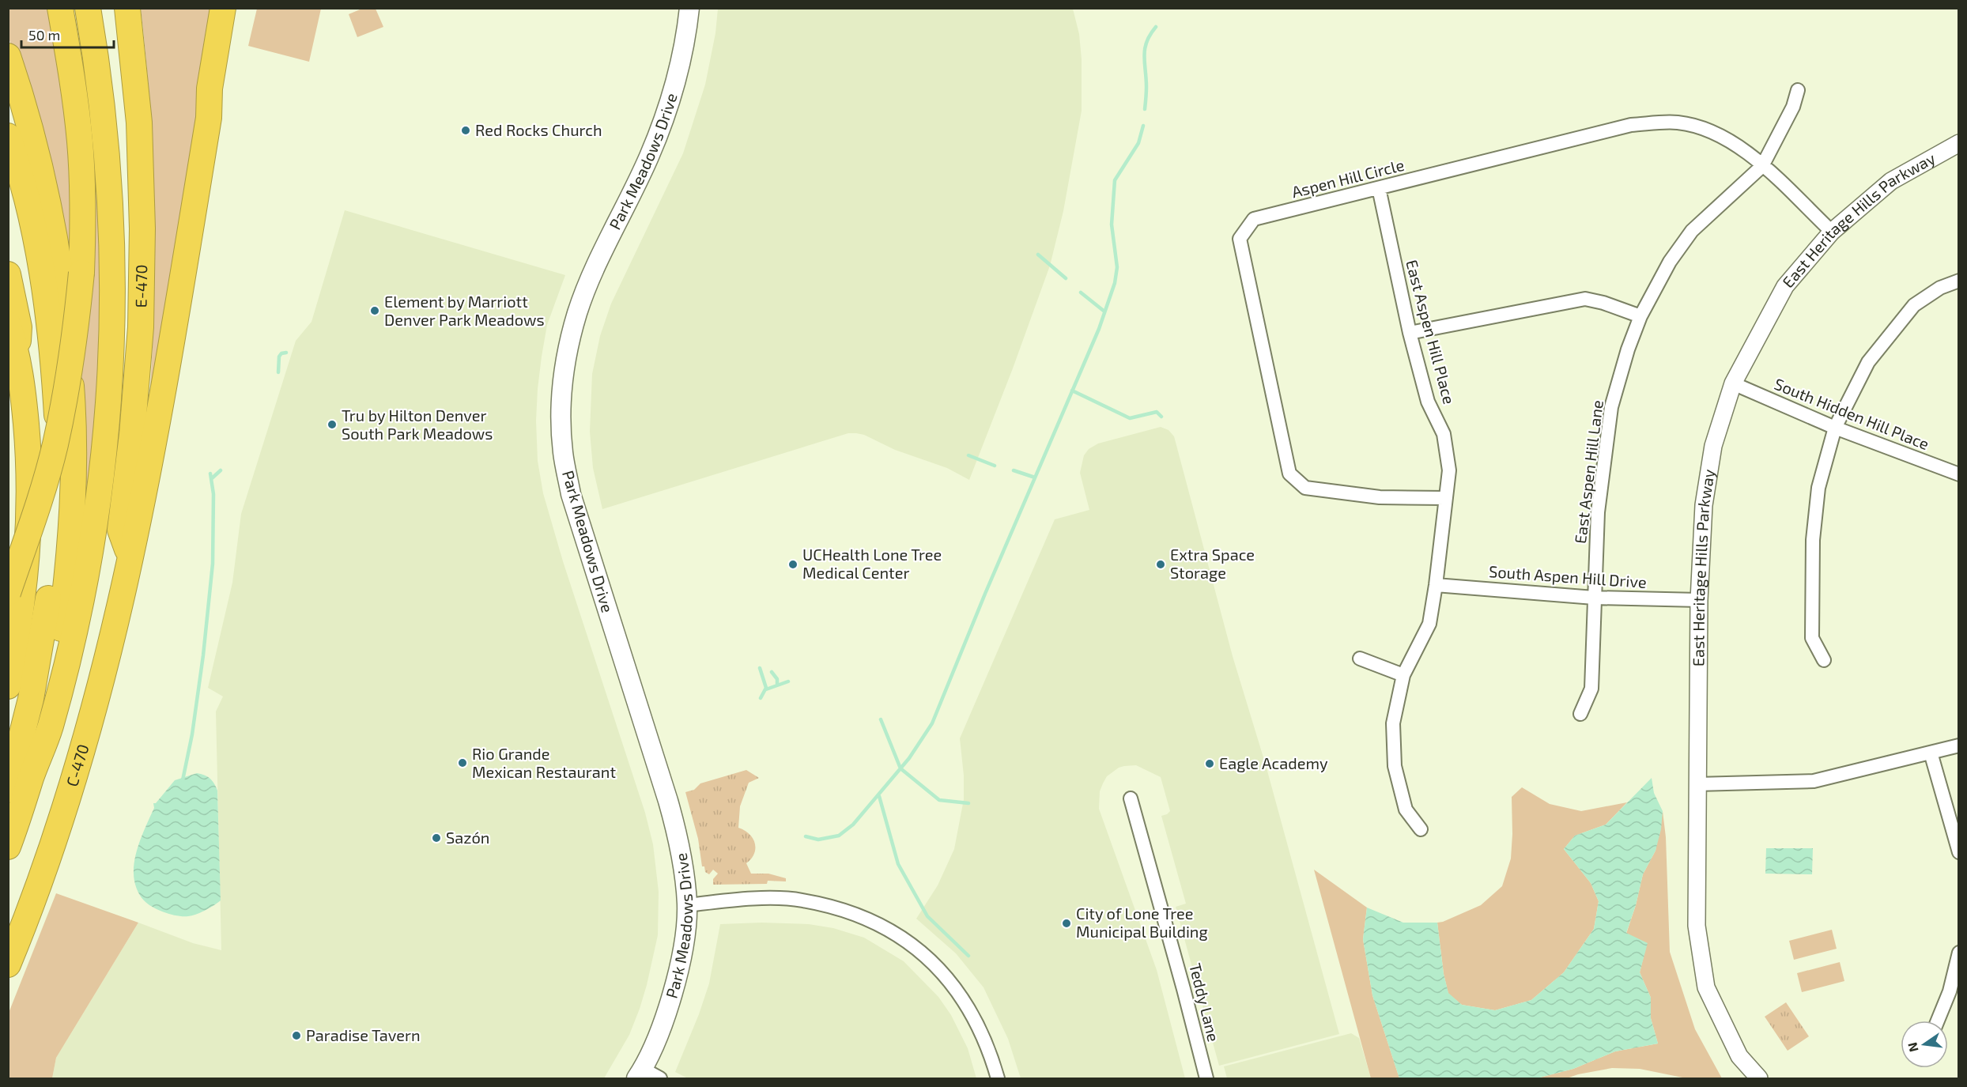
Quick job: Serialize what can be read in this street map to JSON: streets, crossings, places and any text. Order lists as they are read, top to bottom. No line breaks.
{"streets":{"highway":["E-470","C-470"],"main road":["Park Meadows Drive"],"street":["Aspen Hill Circle","East Heritage Hills Parkway","East Aspen Hill Place","South Hidden Hill Place","East Aspen Hill Lane","South Aspen Hill Drive","Teddy Lane"]},"crossings":[["Aspen Hill Circle","East Heritage Hills Parkway"],["Aspen Hill Circle","East Aspen Hill Place"],["Aspen Hill Circle","East Aspen Hill Lane"],["East Heritage Hills Parkway","South Hidden Hill Place"],["East Heritage Hills Parkway","South Aspen Hill Drive"],["E-470","C-470"],["East Aspen Hill Place","South Aspen Hill Drive"],["East Aspen Hill Lane","South Aspen Hill Drive"]],"places":["Red Rocks Church","Element by Marriott Denver Park Meadows","Tru by Hilton Denver South Park Meadows","UCHealth Lone Tree Medical Center","Extra Space Storage","Rio Grande Mexican Restaurant","Eagle Academy","Sazón","City of Lone Tree Municipal Building","Paradise Tavern"],"scale_bar":"50 m","north":"left"}
